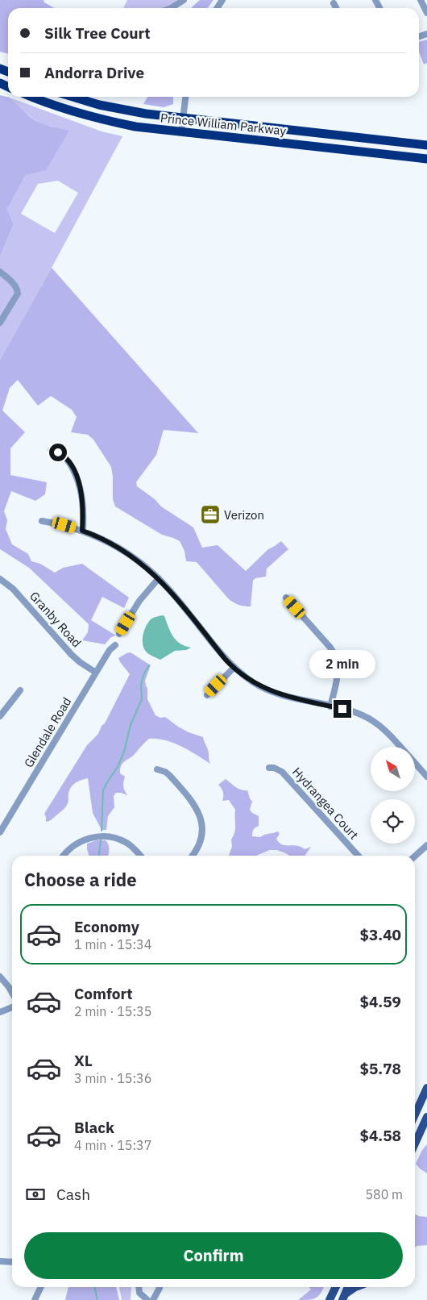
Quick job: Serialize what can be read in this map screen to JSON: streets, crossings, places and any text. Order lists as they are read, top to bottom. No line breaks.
{"streets":{"highway":["Prince William Parkway"],"street":["Granby Road","Glendale Road","Hydrangea Court"]},"crossings":[["Granby Road","Glendale Road"]],"places":{"office":["Verizon"]},"north":"top left","page":{"banner":["Silk Tree Court","Andorra Drive"],"bubble":"2 min","heading":"Choose a ride","list":[{"name":"Economy","note":"1 min · 15:34","value":"$3.40"},{"name":"Comfort","note":"2 min · 15:35","value":"$4.59"},{"name":"XL","note":"3 min · 15:36","value":"$5.78"},{"name":"Black","note":"4 min · 15:37","value":"$4.58"}],"pay":["Cash","580 m"],"buttons":"Confirm"}}
